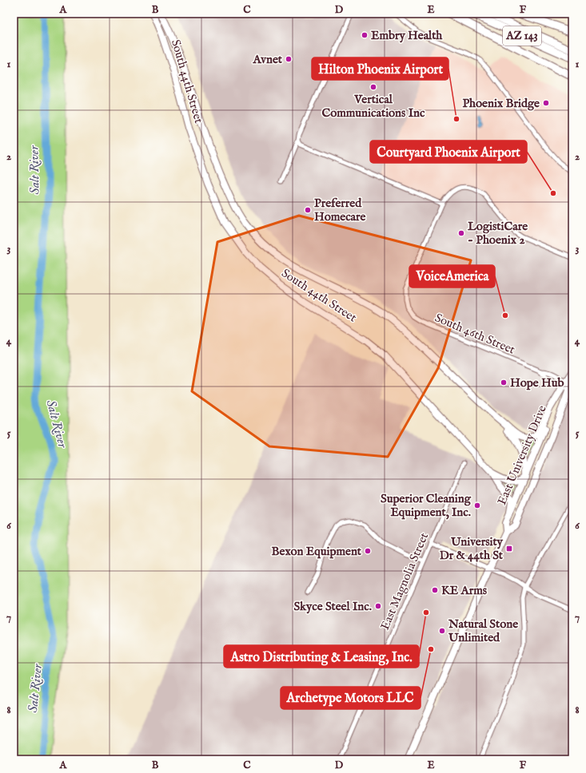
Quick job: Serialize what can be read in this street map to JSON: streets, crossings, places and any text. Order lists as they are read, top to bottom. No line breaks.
{"streets":{"highway":["AZ 143"],"main road":["South 44th Street","East University Drive"],"street":["South 46th Street","East Magnolia Street"]},"crossings":[["South 44th Street","East University Drive"],["South 46th Street","East University Drive"]],"water":["Salt River"],"places":{"other":["Embry Health","Avnet","Vertical Communications Inc","Phoenix Bridge","Hilton Phoenix Airport","Courtyard Phoenix Airport","Preferred Homecare","LogistiCare - Phoenix 2","VoiceAmerica","Hope Hub","Superior Cleaning Equipment, Inc.","Bexon Equipment","KE Arms","Skyce Steel Inc.","Astro Distributing & Leasing, Inc.","Natural Stone Unlimited","Archetype Motors LLC"],"transit":["University Dr & 44th St"]},"grid":{"columns":["A","B","C","D","E","F"],"rows":["1","2","3","4","5","6","7","8"]}}
